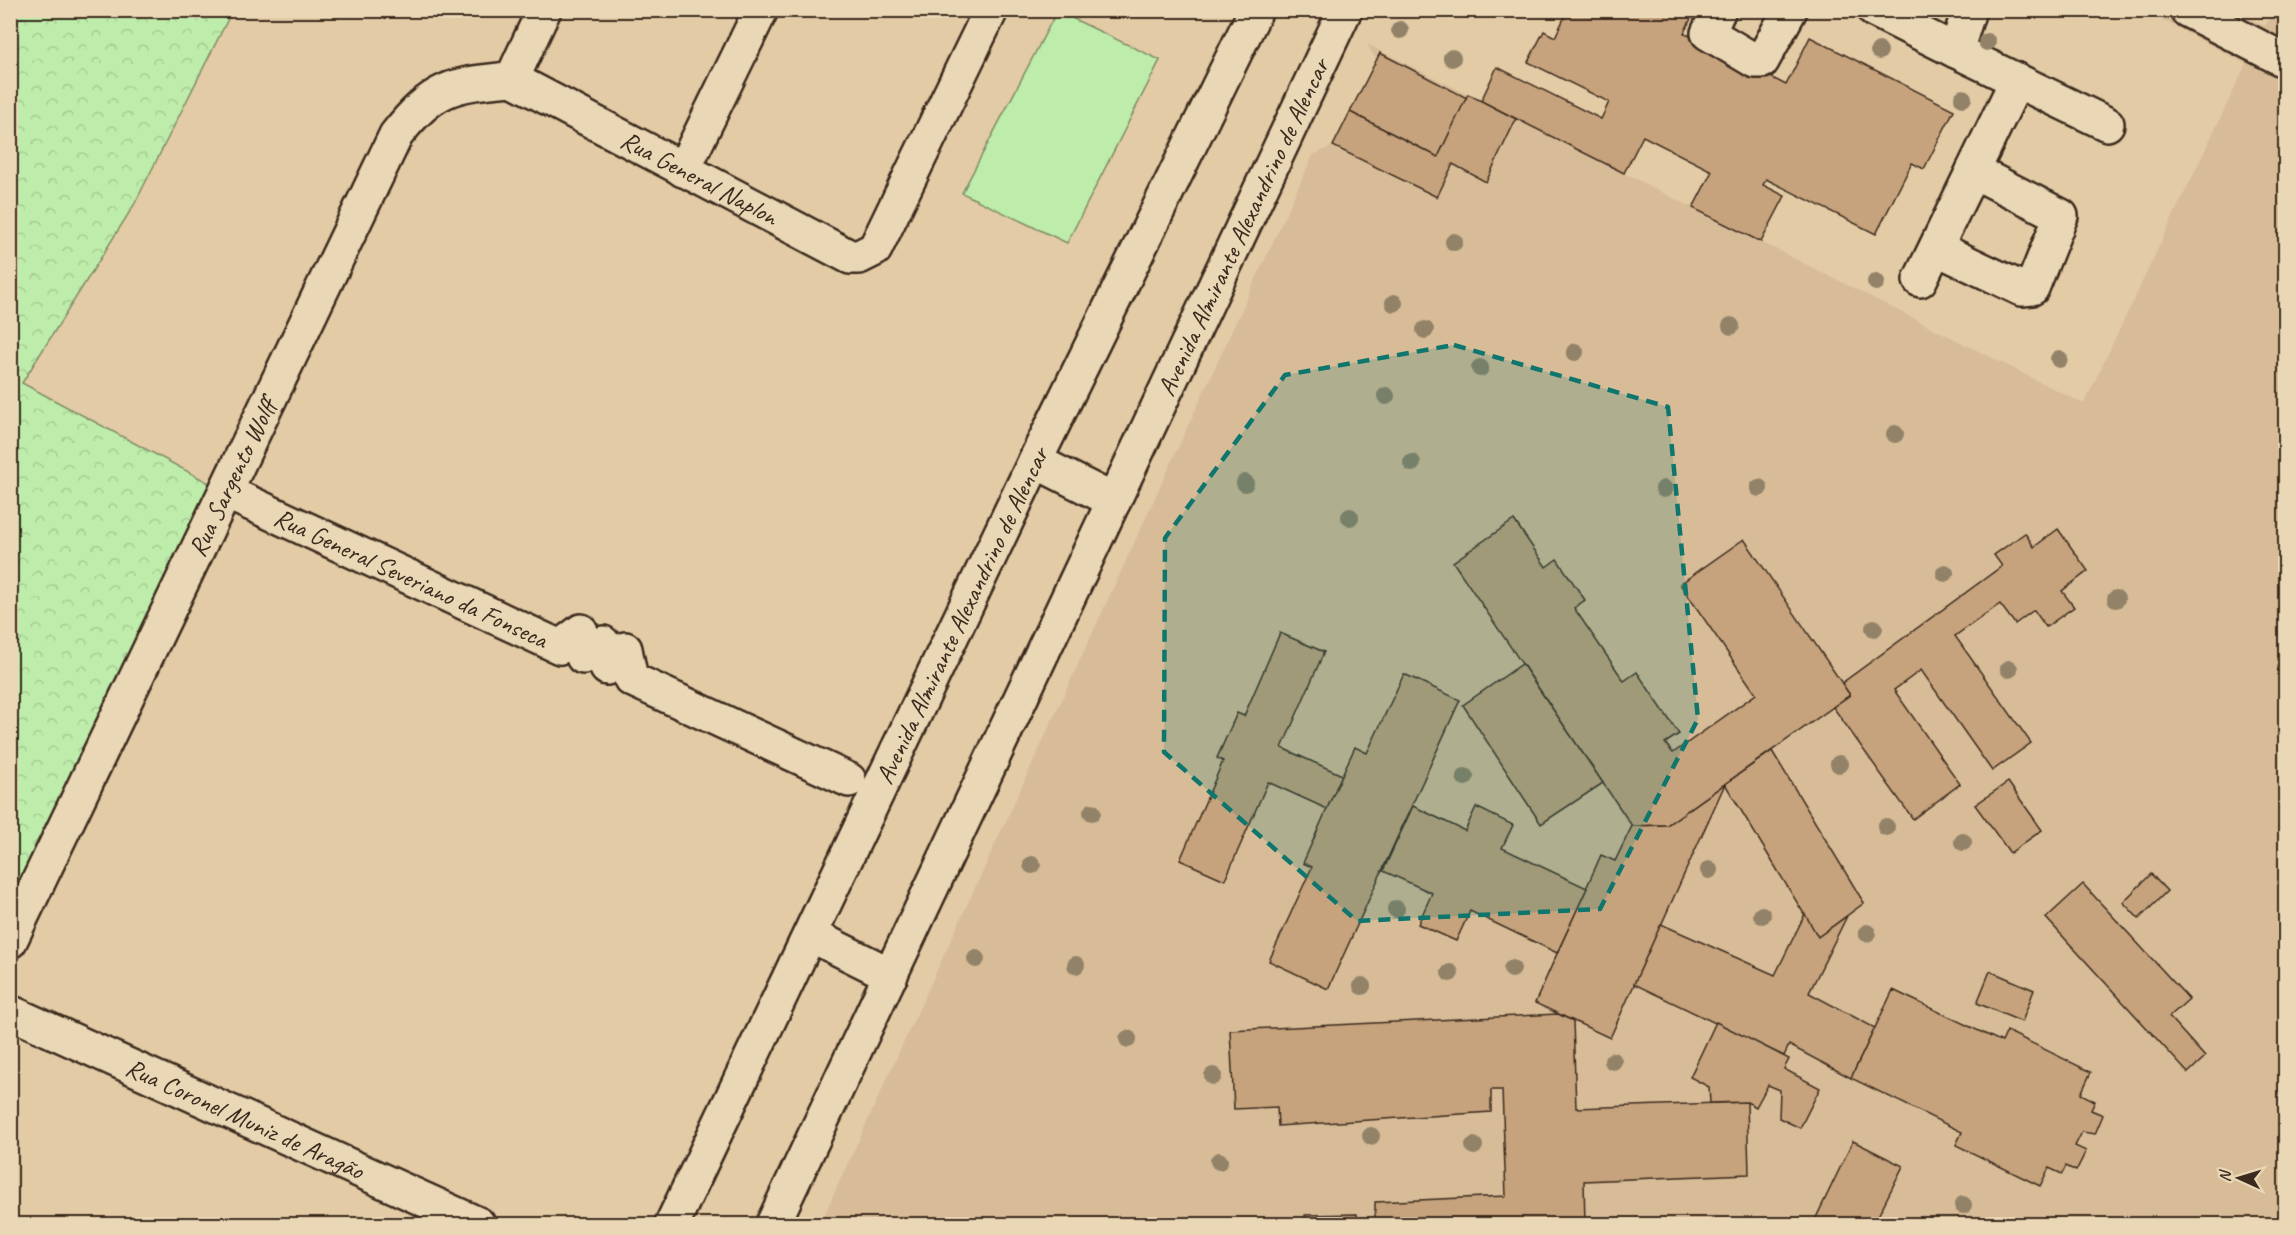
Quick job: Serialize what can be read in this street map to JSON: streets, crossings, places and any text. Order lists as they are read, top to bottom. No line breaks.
{"streets":{"street":["Rua General Naplon","Avenida Almirante Alexandrino de Alencar","Rua Sargento Wolff","Rua General Severiano da Fonseca","Rua Coronel Muniz de Aragão"]},"crossings":[["Rua General Naplon","Rua Sargento Wolff"],["Rua Sargento Wolff","Rua General Severiano da Fonseca"]],"north":"left"}
